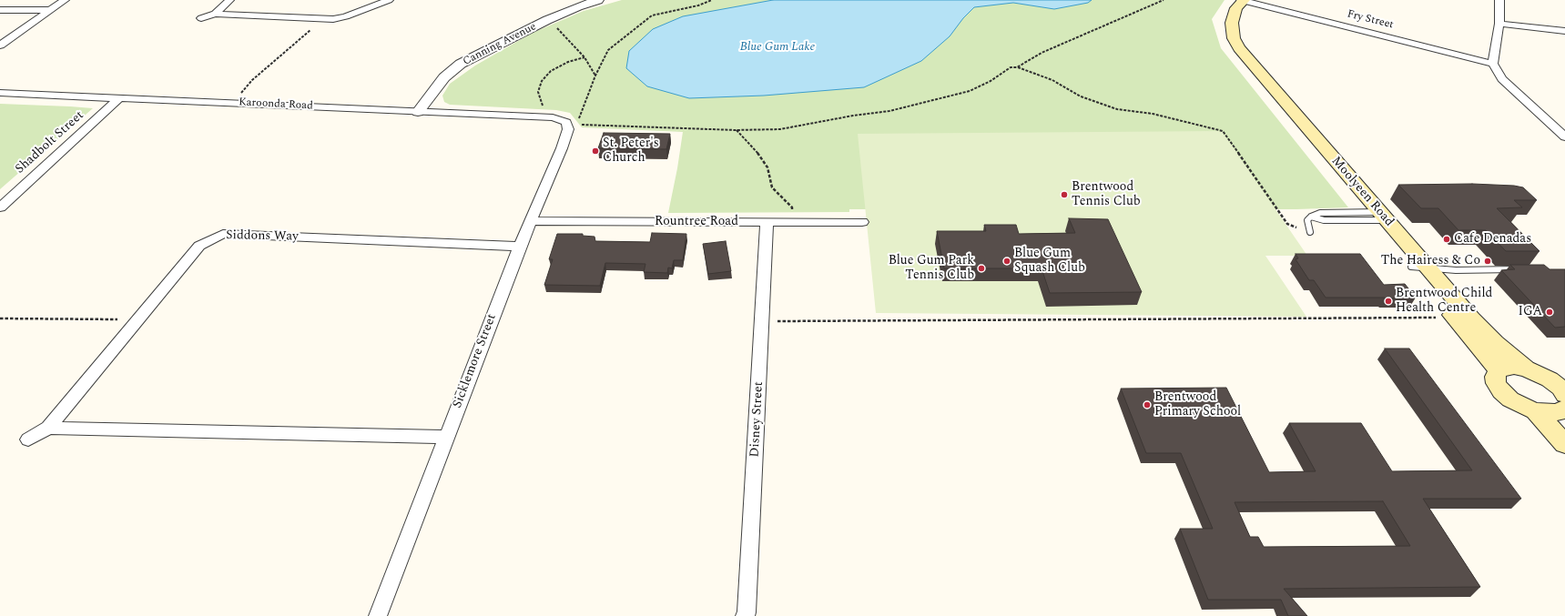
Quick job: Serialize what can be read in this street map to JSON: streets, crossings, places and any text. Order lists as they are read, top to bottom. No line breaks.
{"streets":{"main road":["Moolyeen Road"],"street":["Fry Street","Canning Avenue","Karoonda Road","Shadbolt Street","Rountree Road","Siddons Way","Sicklemore Street","Disney Street"]},"crossings":[["Fry Street","Moolyeen Road"],["Canning Avenue","Karoonda Road"],["Karoonda Road","Shadbolt Street"],["Karoonda Road","Sicklemore Street"],["Rountree Road","Sicklemore Street"],["Rountree Road","Disney Street"],["Siddons Way","Sicklemore Street"]],"water":["Blue Gum Lake"],"places":["St. Peter's Church","Brentwood Tennis Club","Cafe Denadas","Blue Gum Squash Club","The Hairess & Co","Blue Gum Park Tennis Club","Brentwood Child Health Centre","IGA","Brentwood Primary School"]}
